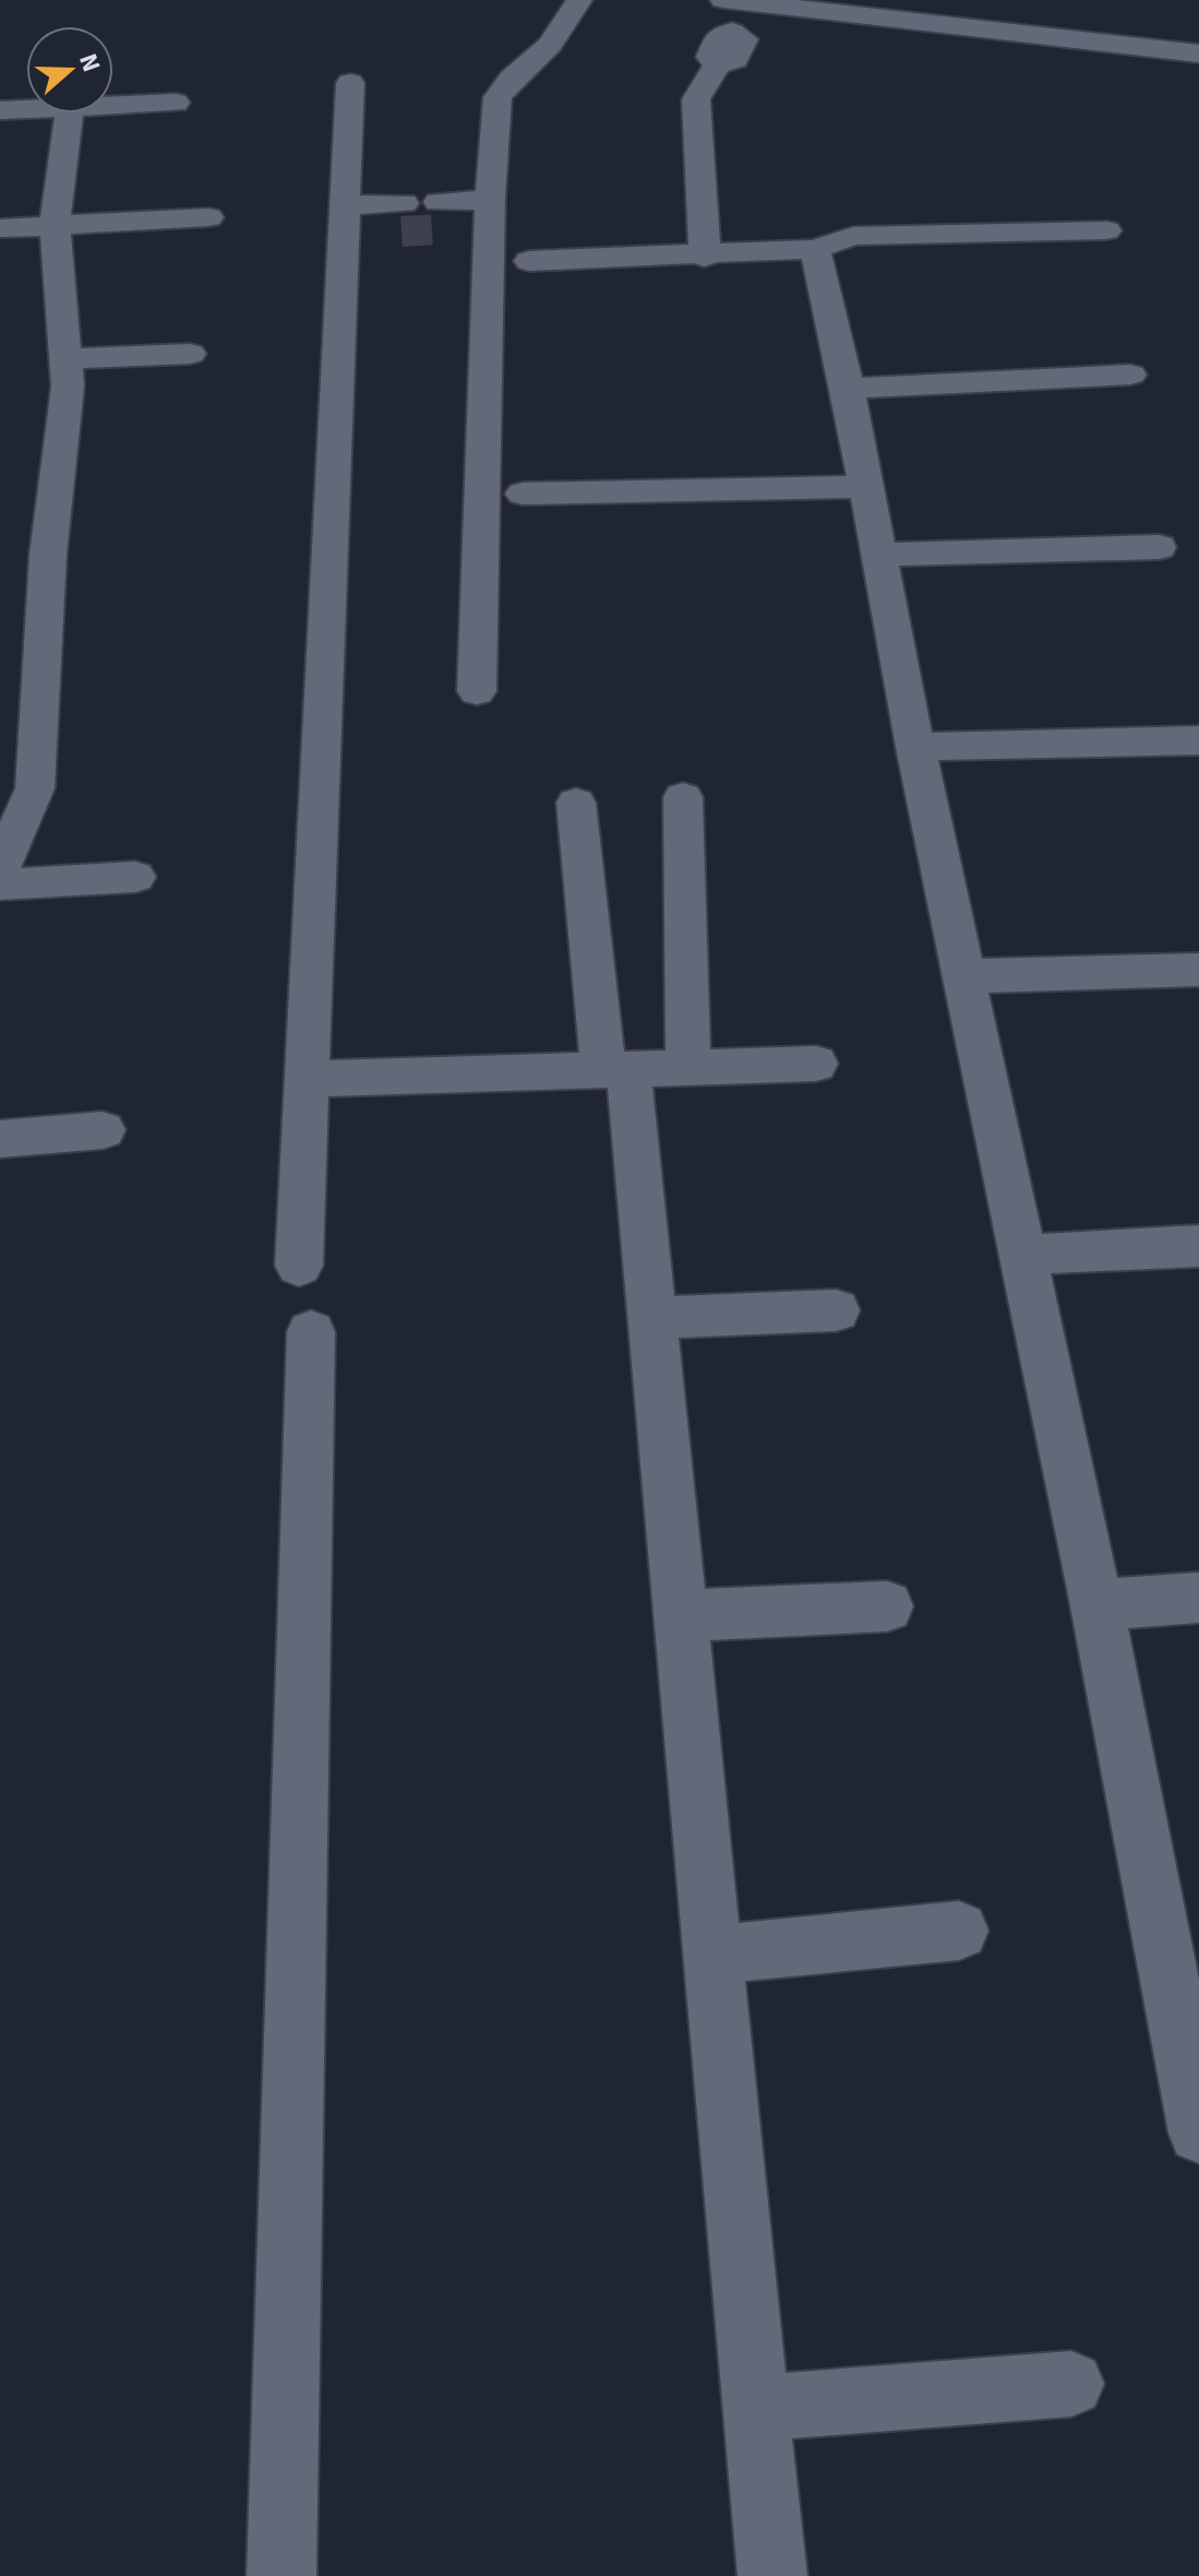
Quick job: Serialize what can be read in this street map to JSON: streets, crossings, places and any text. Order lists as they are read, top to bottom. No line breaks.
{"north":"right"}
